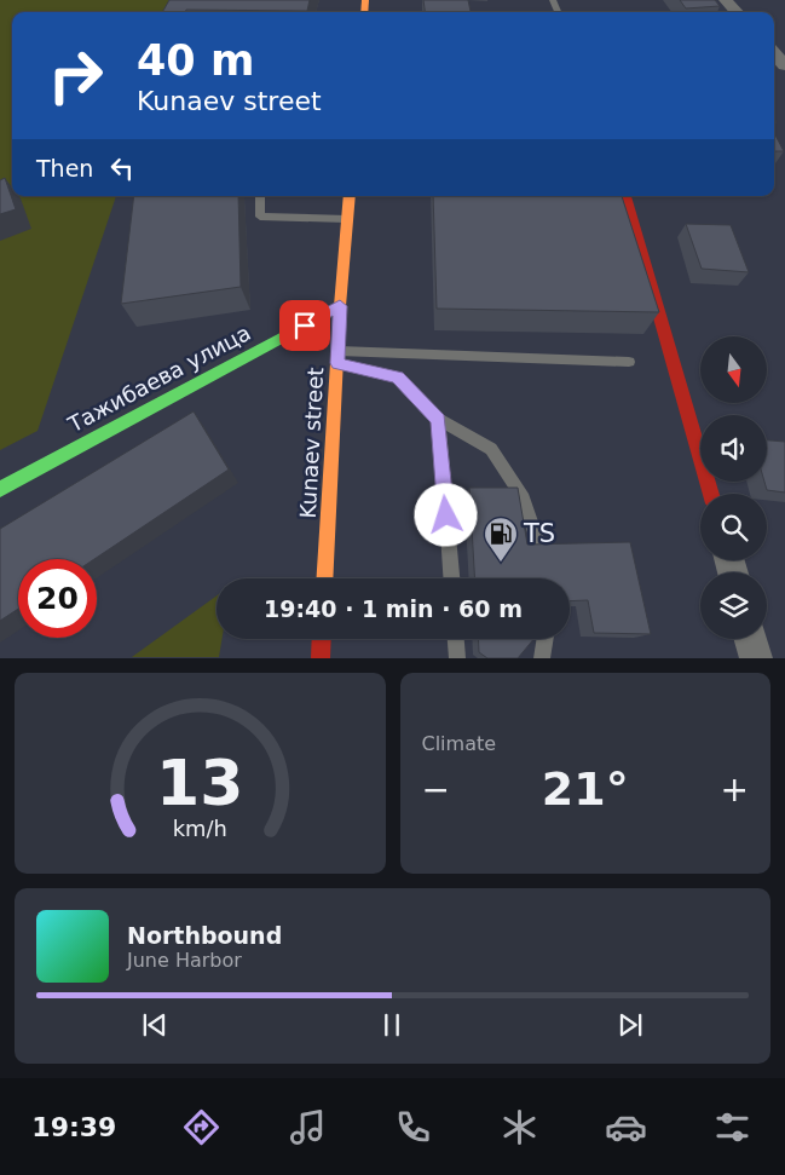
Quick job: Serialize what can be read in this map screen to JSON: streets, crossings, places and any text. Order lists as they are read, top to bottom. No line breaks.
{"streets":{"street":["Тажибаева улица","Kunaev street"]},"crossings":[["Тажибаева улица","Kunaev street"]],"places":{"fuel station":["TS"]},"north":"bottom","page":{"turn":["40 m","Kunaev street"],"then":"Then","limit":"20","trip":"19:40 · 1 min · 60 m","tile":"Climate","heat":["−","21°","+"],"song":["Northbound","June Harbor"],"tabs":"19:39","gauge":["13","km/h"]}}
